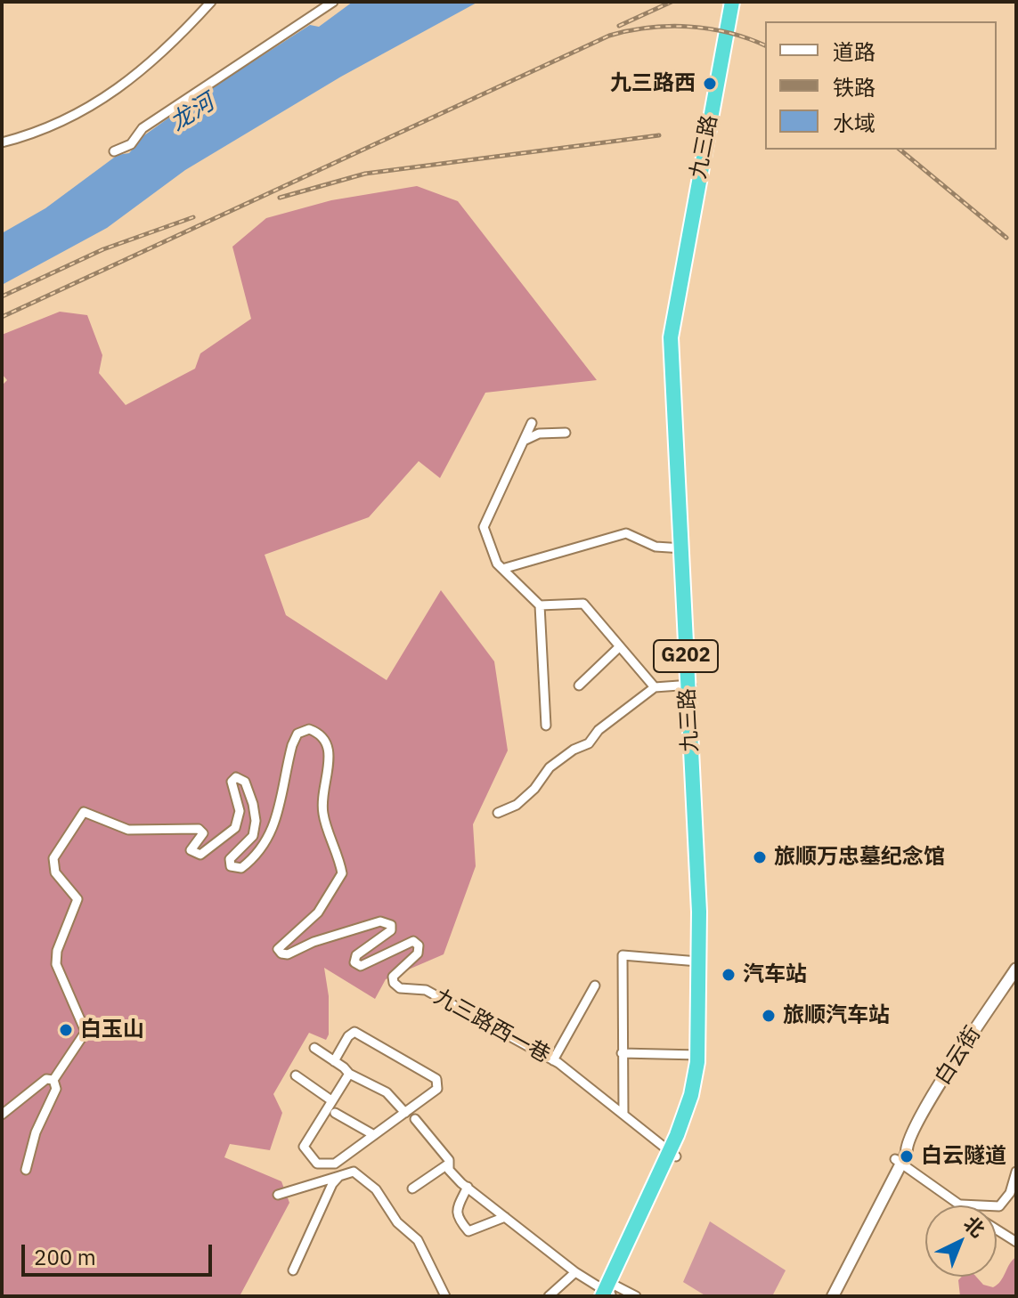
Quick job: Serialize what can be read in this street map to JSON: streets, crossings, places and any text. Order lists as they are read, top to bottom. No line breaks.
{"streets":{"highway":["九三路","G202"],"main road":["白云街"],"street":["九三路西一巷"]},"crossings":[["九三路","九三路西一巷"]],"water":["龙河"],"places":["九三路西","旅顺万忠墓纪念馆","汽车站","旅顺汽车站","白玉山","白云隧道"],"legend":["道路","铁路","水域"],"scale_bar":"200 m","north":"top right"}
